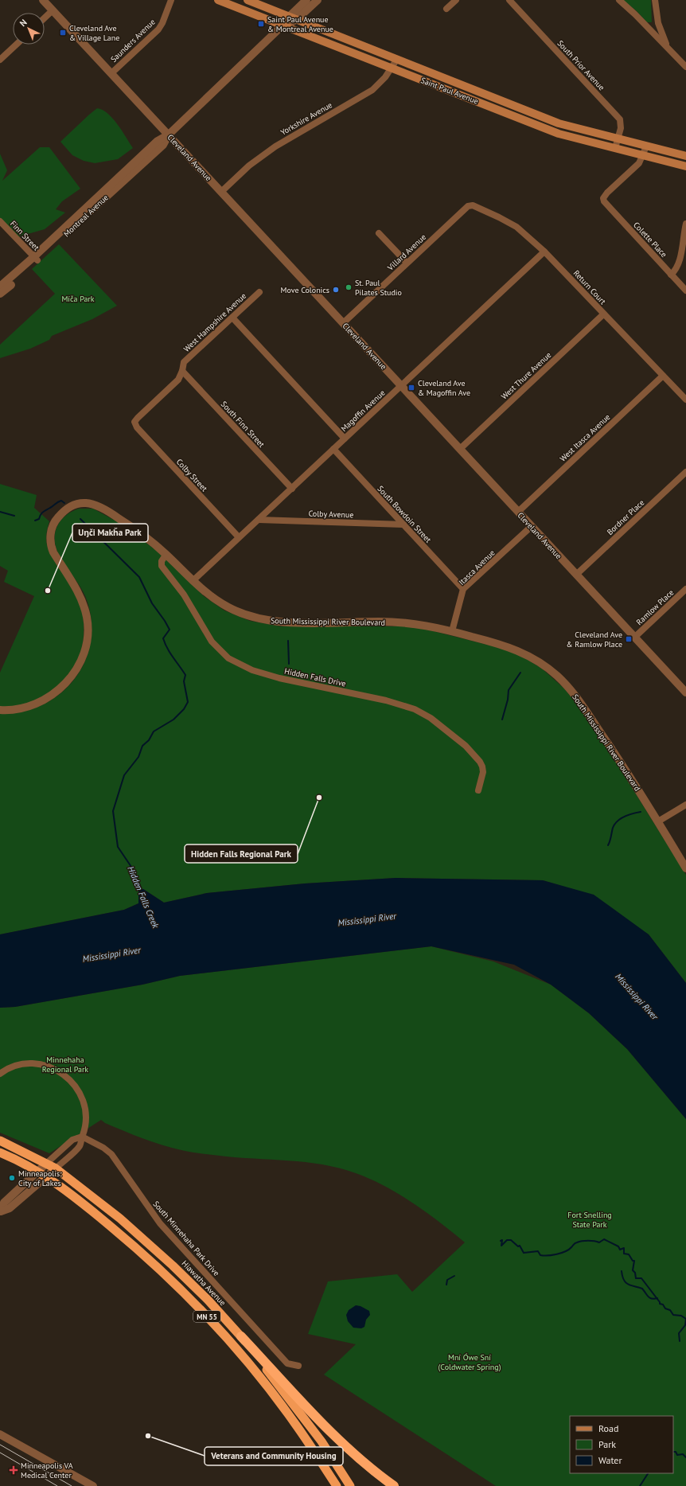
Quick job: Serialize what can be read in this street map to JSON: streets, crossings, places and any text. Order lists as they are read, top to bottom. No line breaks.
{"streets":{"highway":["Hiawatha Avenue","MN 55"],"main road":["Saint Paul Avenue"],"street":["Saunders Avenue","South Prior Avenue","Yorkshire Avenue","Cleveland Avenue","Montreal Avenue","Finn Street","Colette Place","Villard Avenue","Return Court","West Hampshire Avenue","West Thure Avenue","Magoffin Avenue","South Finn Street","West Itasca Avenue","Colby Street","Colby Avenue","South Bowdoin Street","Bordner Place","Itasca Avenue","Ramlow Place","South Mississippi River Boulevard","Hidden Falls Drive","South Minnehaha Park Drive"]},"crossings":[["Saunders Avenue","Cleveland Avenue"],["South Prior Avenue","Saint Paul Avenue"],["Saint Paul Avenue","Yorkshire Avenue"],["Saint Paul Avenue","Montreal Avenue"],["Saint Paul Avenue","Colette Place"],["Yorkshire Avenue","Cleveland Avenue"],["Cleveland Avenue","Montreal Avenue"],["Cleveland Avenue","Villard Avenue"],["Cleveland Avenue","West Thure Avenue"],["Cleveland Avenue","Magoffin Avenue"],["Cleveland Avenue","West Itasca Avenue"],["Cleveland Avenue","Bordner Place"],["Cleveland Avenue","Itasca Avenue"],["Cleveland Avenue","Ramlow Place"],["Montreal Avenue","Finn Street"],["Villard Avenue","Return Court"],["Return Court","West Thure Avenue"],["Return Court","Magoffin Avenue"],["Return Court","West Itasca Avenue"],["West Hampshire Avenue","South Finn Street"],["West Hampshire Avenue","Colby Street"],["Magoffin Avenue","South Finn Street"],["Magoffin Avenue","Colby Street"],["Magoffin Avenue","Colby Avenue"],["Magoffin Avenue","South Bowdoin Street"],["Magoffin Avenue","South Mississippi River Boulevard"],["Colby Avenue","South Bowdoin Street"],["South Bowdoin Street","Itasca Avenue"],["Itasca Avenue","South Mississippi River Boulevard"],["South Mississippi River Boulevard","Hidden Falls Drive"],["Hiawatha Avenue","MN 55"]],"water":["Hidden Falls Creek","Mississippi River"],"parks":["Míča Park","Minnehaha Regional Park","Fort Snelling State Park","Mní Ówe Sní (Coldwater Spring)"],"places":{"transit":["Saint Paul Avenue & Montreal Avenue","Cleveland Ave & Village Lane","Cleveland Ave & Magoffin Ave","Cleveland Ave & Ramlow Place"],"other":["St. Paul Pilates Studio","Move Colonics","Uŋči Makȟa Park","Hidden Falls Regional Park","Minneapolis: City of Lakes","Veterans and Community Housing"],"health":["Minneapolis VA Medical Center"]},"legend":["Road","Park","Water"],"north":"top left"}
